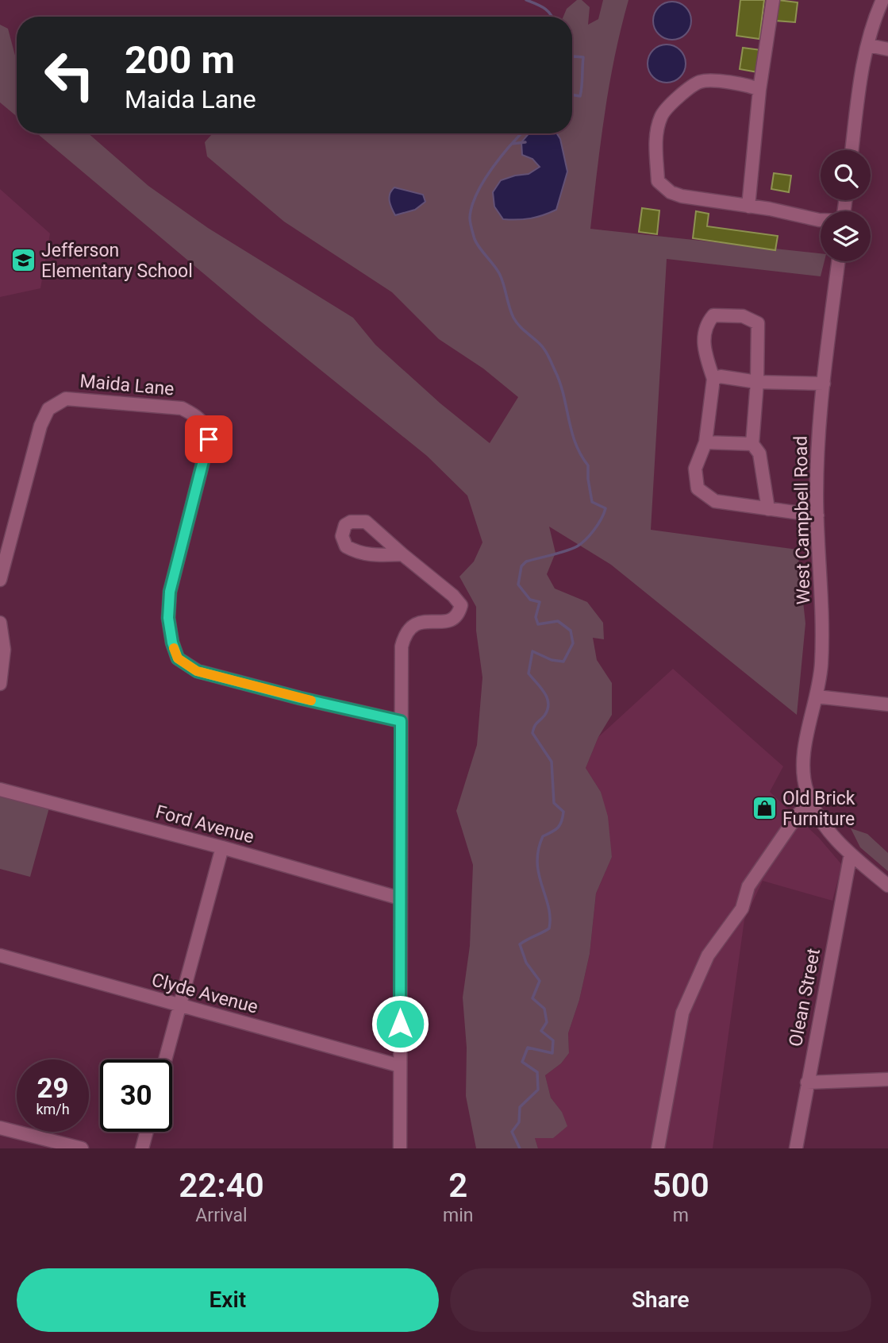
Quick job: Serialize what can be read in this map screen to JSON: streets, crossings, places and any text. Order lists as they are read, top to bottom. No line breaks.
{"streets":{"street":["Maida Lane","West Campbell Road","Ford Avenue","Clyde Avenue","Olean Street"]},"crossings":[["West Campbell Road","Olean Street"]],"places":{"school or university":["Jefferson Elementary School"],"shop":["Old Brick Furniture"]},"page":{"turn":["200 m","Maida Lane"],"speed":"29 km/h","limit":"30","eta":["22:40","Arrival","2","min","500","m"],"buttons":["Exit","Share"]}}
